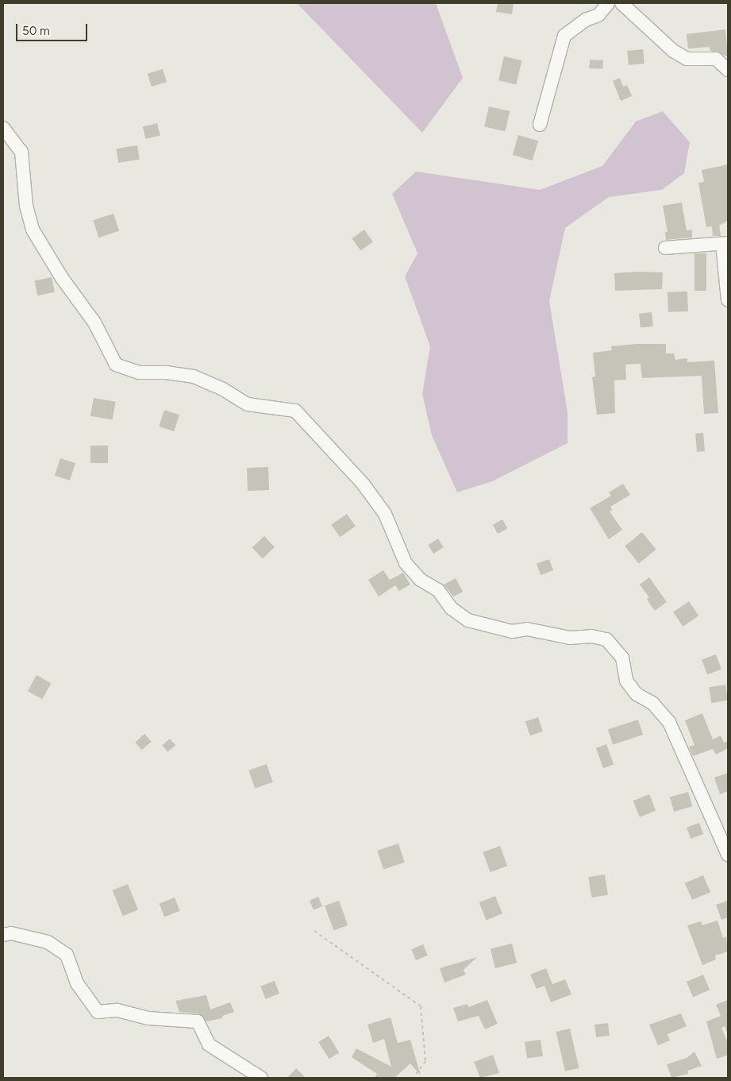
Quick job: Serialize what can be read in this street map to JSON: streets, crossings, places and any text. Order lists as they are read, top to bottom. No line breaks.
{"scale_bar":"50 m"}
